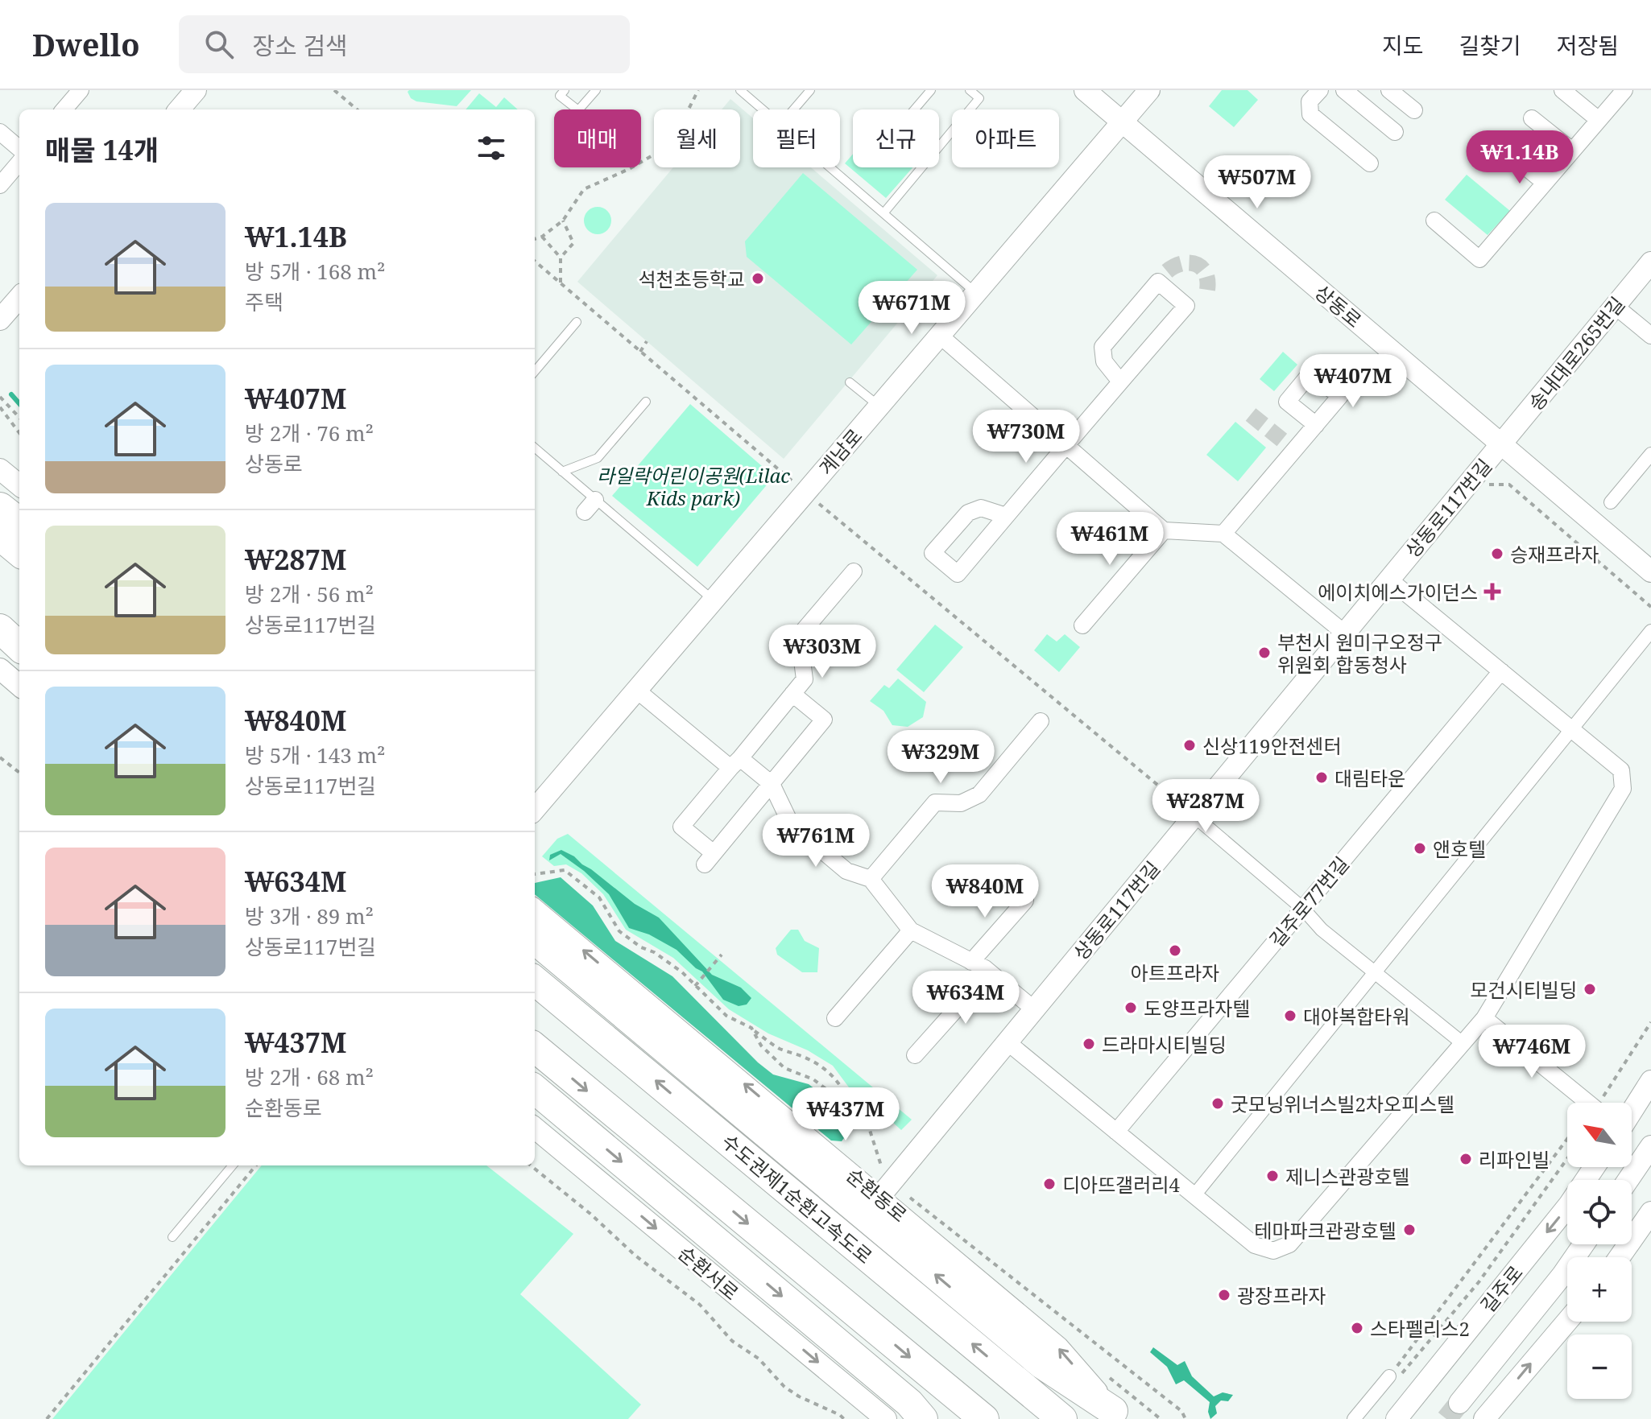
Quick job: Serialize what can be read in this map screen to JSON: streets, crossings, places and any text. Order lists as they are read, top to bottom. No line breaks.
{"streets":{"highway":["수도권제1순환고속도로"],"street":["상동로","송내대로265번길","계남로","상동로117번길","길주로77번길","순환동로","순환서로","길주로"]},"crossings":[["상동로","송내대로265번길"],["상동로","계남로"],["상동로","상동로117번길"],["송내대로265번길","상동로117번길"],["상동로117번길","순환동로"]],"one_way":["순환동로","순환서로"],"parks":["라일락어린이공원(Lilac Kids park)"],"places":{"other":["석천초등학교","승재프라자","부천시 원미구오정구 위원회 합동청사","신상119안전센터","대림타운","앤호텔","아트프라자","모건시티빌딩","도양프라자텔","대야복합타워","드라마시티빌딩","굿모닝위너스빌2차오피스텔","리파인빌","제니스관광호텔","디아뜨갤러리4","테마파크관광호텔","광장프라자","스타펠리스2"],"health":["에이치에스가이던스"]},"north":"top left","page":{"header":"Dwello","search":"장소 검색","nav":["지도","길찾기","저장됨"],"chip":["매매","월세","필터","신규","아파트"],"heading":"매물 14개","price":["₩1.14B","₩507M","₩671M","₩407M","₩730M","₩461M","₩303M","₩329M","₩287M","₩761M","₩840M","₩634M","₩746M","₩437M"],"list":[{"name":"₩1.14B","note":"방 5개 · 168 m² · 주택"},{"name":"₩407M","note":"방 2개 · 76 m² · 상동로"},{"name":"₩287M","note":"방 2개 · 56 m² · 상동로117번길"},{"name":"₩840M","note":"방 5개 · 143 m² · 상동로117번길"},{"name":"₩634M","note":"방 3개 · 89 m² · 상동로117번길"},{"name":"₩437M","note":"방 2개 · 68 m² · 순환동로"}],"map_buttons":["+","−"]}}
